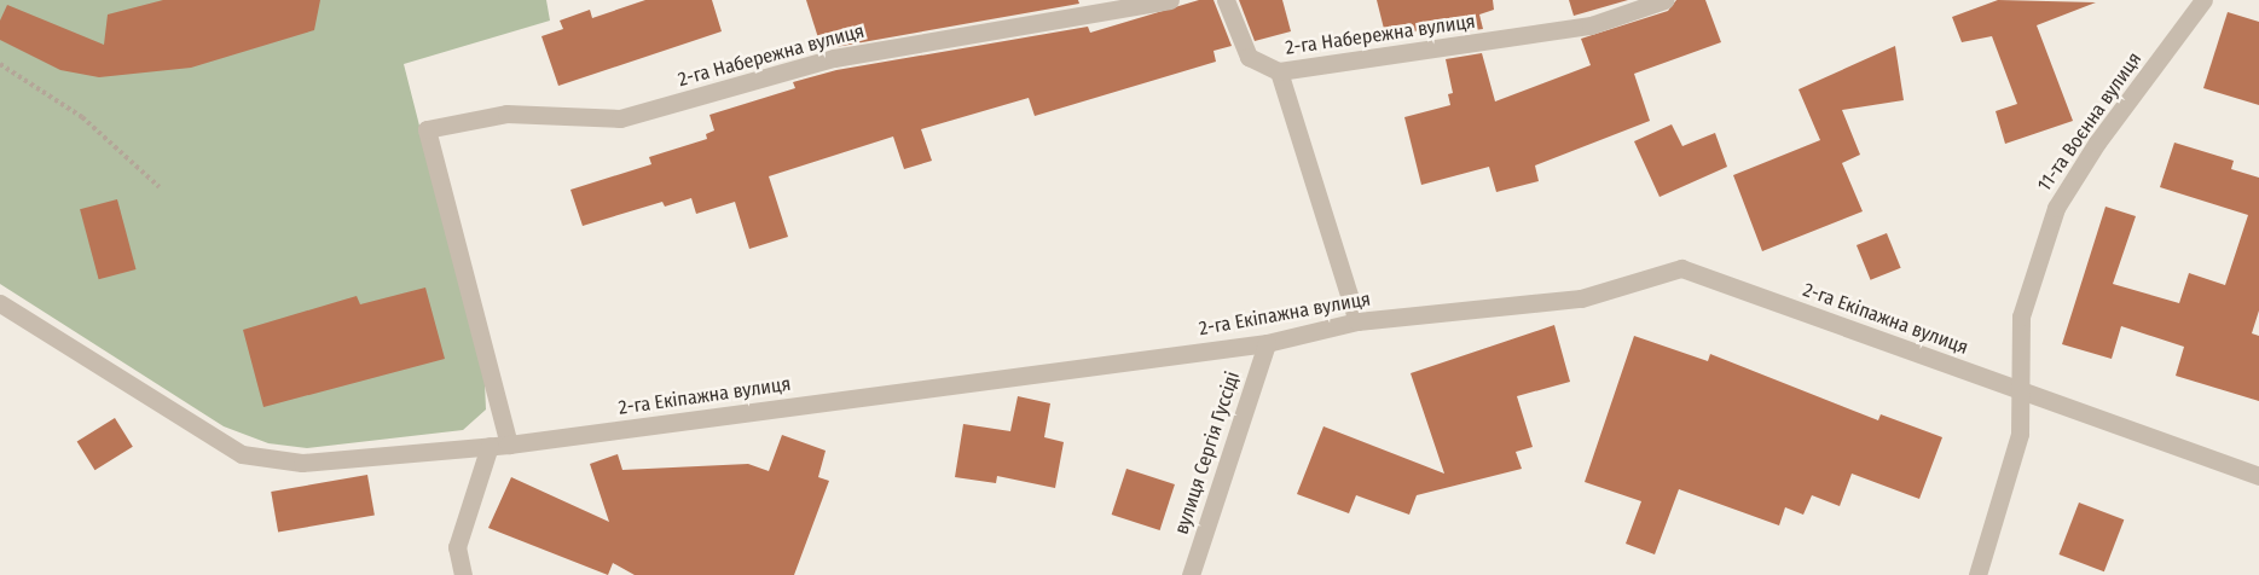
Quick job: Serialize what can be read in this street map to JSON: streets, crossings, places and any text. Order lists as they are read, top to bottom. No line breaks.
{"streets":{"street":["2-га Набережна вулиця","11-та Воєнна вулиця","2-га Екіпажна вулиця","вулиця Сергія Гуссіді"]},"crossings":[["2-га Набережна вулиця","2-га Екіпажна вулиця"],["11-та Воєнна вулиця","2-га Екіпажна вулиця"],["2-га Екіпажна вулиця","вулиця Сергія Гуссіді"]]}
